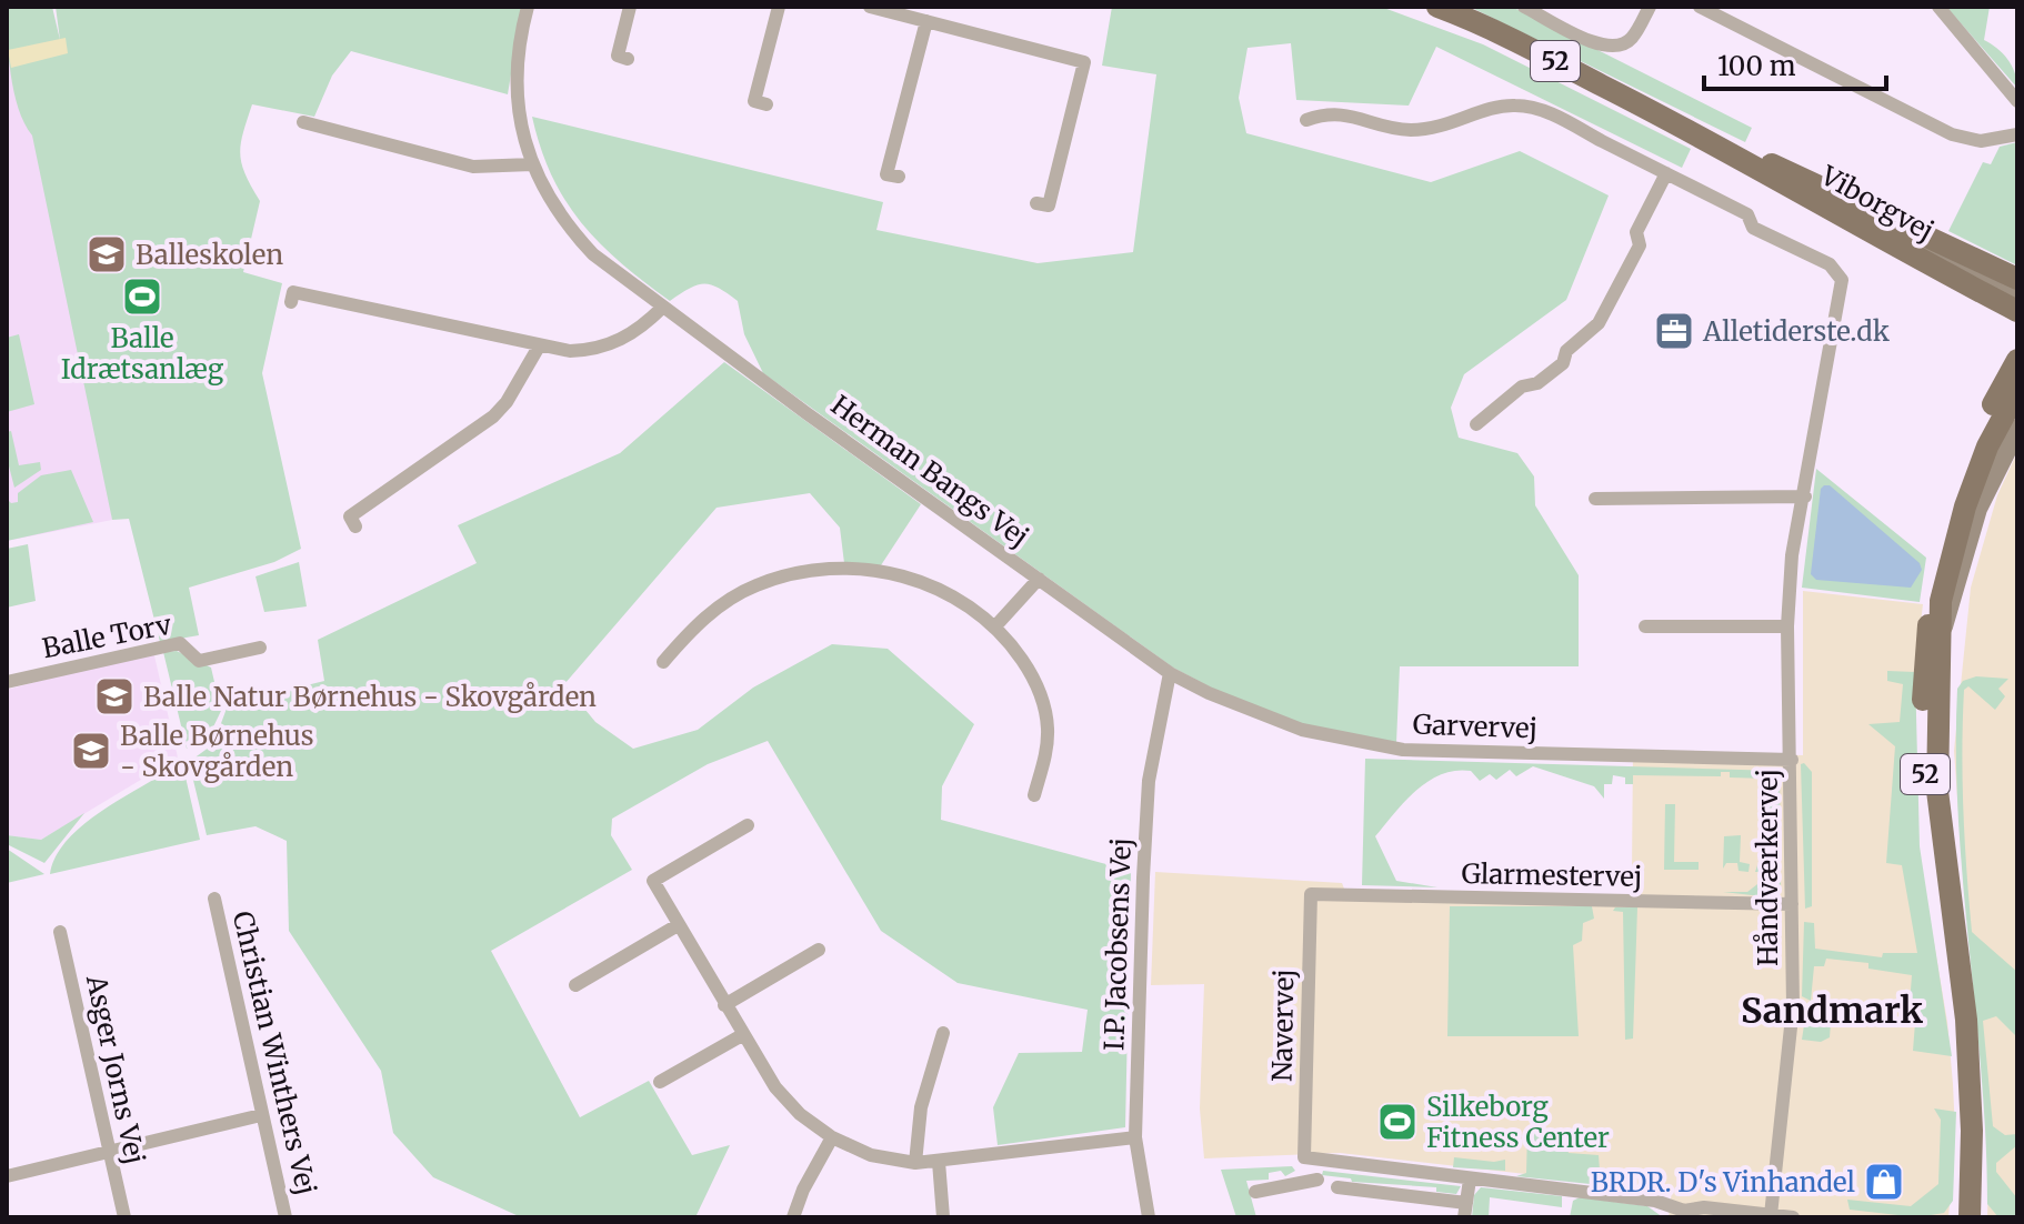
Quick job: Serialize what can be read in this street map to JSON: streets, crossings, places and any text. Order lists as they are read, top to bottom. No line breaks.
{"streets":{"main road":["52","Viborgvej"],"street":["Herman Bangs Vej","Balle Torv","Garvervej","Håndværkervej","Glarmestervej","I.P. Jacobsens Vej","Navervej","Christian Winthers Vej","Asger Jorns Vej"]},"crossings":[["Herman Bangs Vej","Garvervej"],["Herman Bangs Vej","I.P. Jacobsens Vej"],["Garvervej","Håndværkervej"],["Garvervej","I.P. Jacobsens Vej"],["Håndværkervej","Glarmestervej"],["Glarmestervej","Navervej"]],"districts":["Sandmark"],"places":{"school or university":["Balleskolen","Balle Natur Børnehus - Skovgården","Balle Børnehus - Skovgården"],"sports":["Balle Idrætsanlæg","Silkeborg Fitness Center"],"office":["Alletiderste.dk"],"shop":["BRDR. D's Vinhandel"]},"scale_bar":"100 m"}
